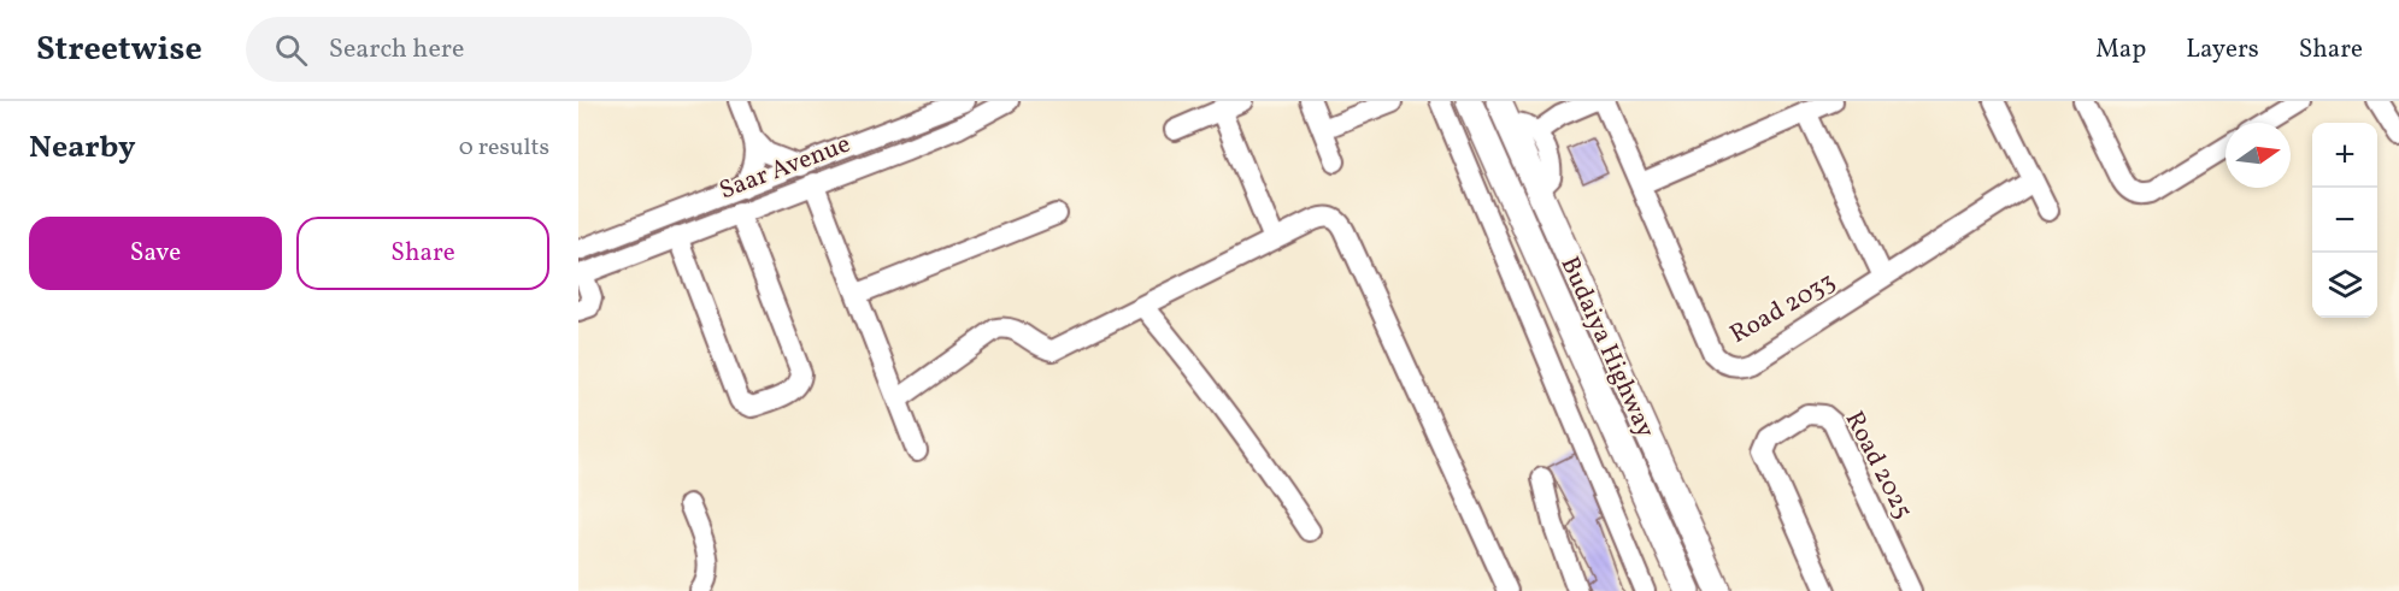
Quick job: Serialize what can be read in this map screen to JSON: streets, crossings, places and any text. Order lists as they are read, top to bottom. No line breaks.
{"streets":{"main road":["Budaiya Highway"],"street":["Saar Avenue","Road 2033","Road 2025"]},"north":"right","page":{"header":"Streetwise","search":"Search here","nav":["Map","Layers","Share"],"heading":["Nearby","0 results"],"map_buttons":["+","−"],"buttons":["Save","Share"]}}
